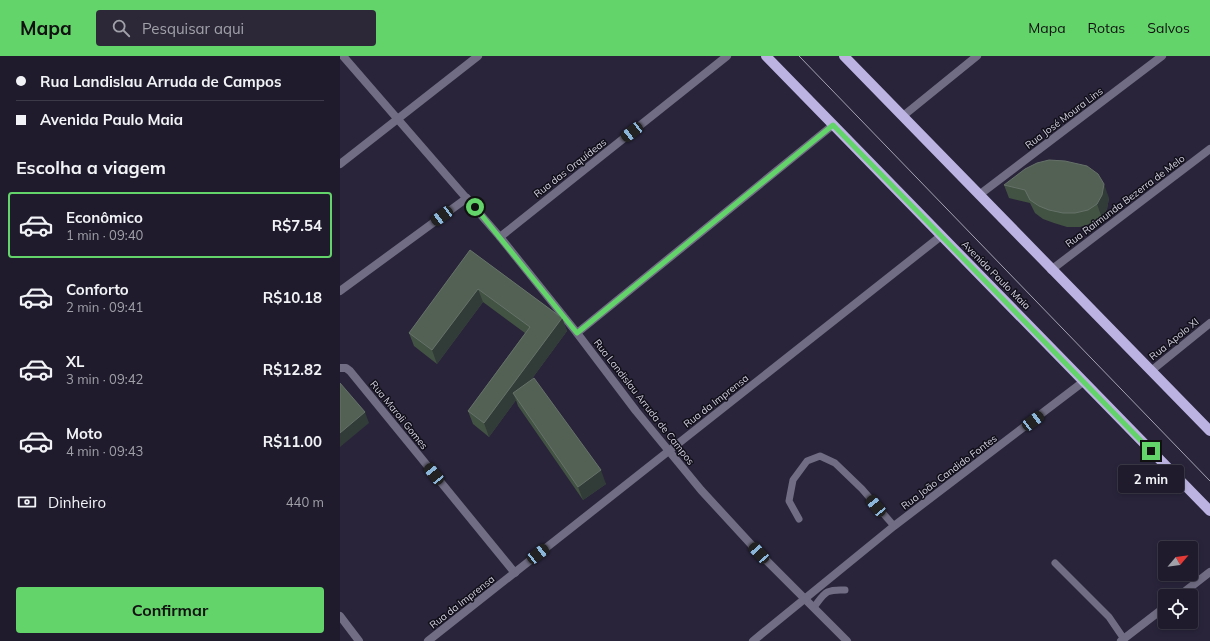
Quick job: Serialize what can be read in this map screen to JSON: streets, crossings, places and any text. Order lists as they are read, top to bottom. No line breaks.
{"streets":{"main road":["Avenida Paulo Maia"],"street":["Rua José Moura Lins","Rua das Orquídeas","Rua Raimunda Bezerra de Melo","Rua Apolo XI","Rua da Imprensa","Rua Landislau Arruda de Campos","Rua Maroli Gomes","Rua João Candido Fontes"]},"crossings":[["Rua das Orquídeas","Rua Landislau Arruda de Campos"],["Avenida Paulo Maia","Rua da Imprensa"],["Avenida Paulo Maia","Rua João Candido Fontes"],["Rua da Imprensa","Rua Landislau Arruda de Campos"],["Rua da Imprensa","Rua Maroli Gomes"],["Rua Landislau Arruda de Campos","Rua João Candido Fontes"]],"north":"top right","page":{"header":"Mapa","search":"Pesquisar aqui","nav":["Mapa","Rotas","Salvos"],"banner":["Rua Landislau Arruda de Campos","Avenida Paulo Maia"],"heading":"Escolha a viagem","list":[{"name":"Econômico","note":"1 min · 09:40","value":"R$7.54"},{"name":"Conforto","note":"2 min · 09:41","value":"R$10.18"},{"name":"XL","note":"3 min · 09:42","value":"R$12.82"},{"name":"Moto","note":"4 min · 09:43","value":"R$11.00"}],"bubble":"2 min","pay":["Dinheiro","440 m"],"buttons":"Confirmar"}}
